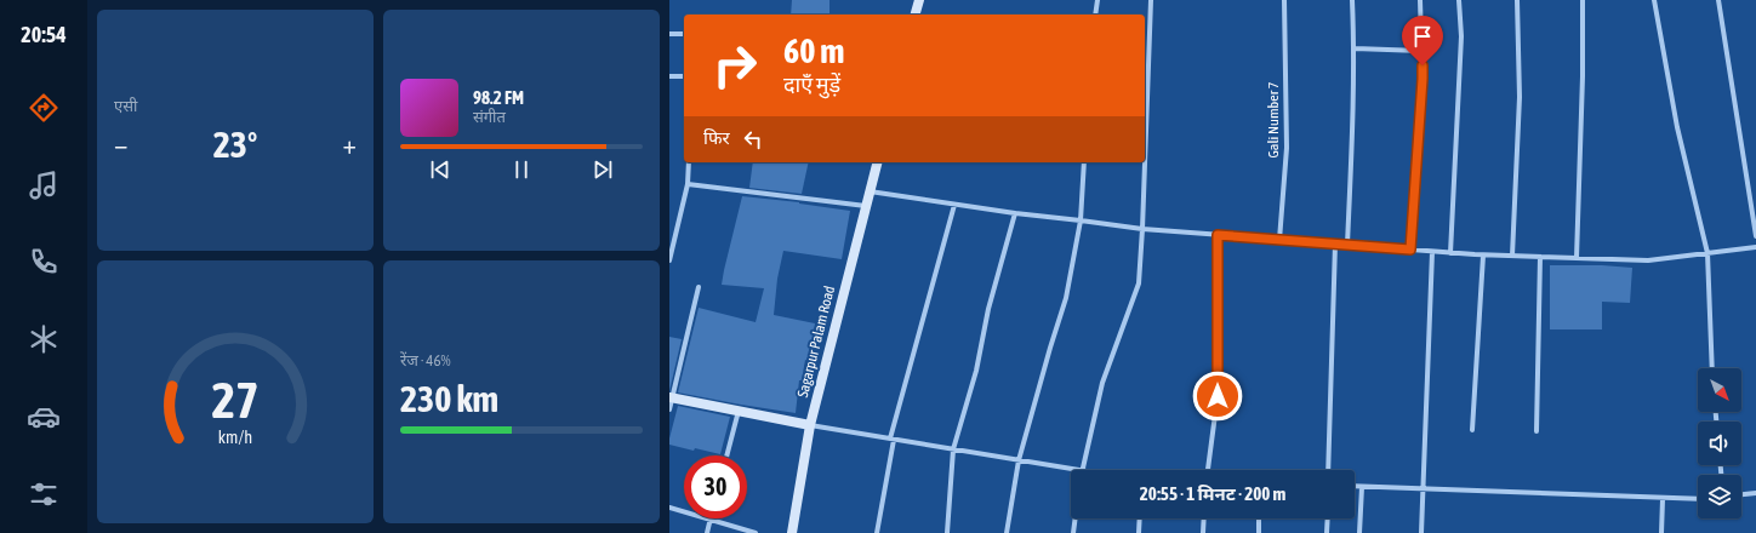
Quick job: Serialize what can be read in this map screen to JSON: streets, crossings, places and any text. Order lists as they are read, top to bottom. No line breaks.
{"streets":{"street":["Gali Number 7","Sagarpur Palam Road"]},"north":"bottom right","page":{"tabs":"20:54","tile":["एसी",["रेंज · 46%","230 km"]],"turn":["60 m","दाएँ मुड़ें"],"song":["98.2 FM","संगीत"],"then":"फिर","heat":["−","23°","+"],"limit":"30","trip":"20:55 · 1 मिनट · 200 m","gauge":["27","km/h"]}}
